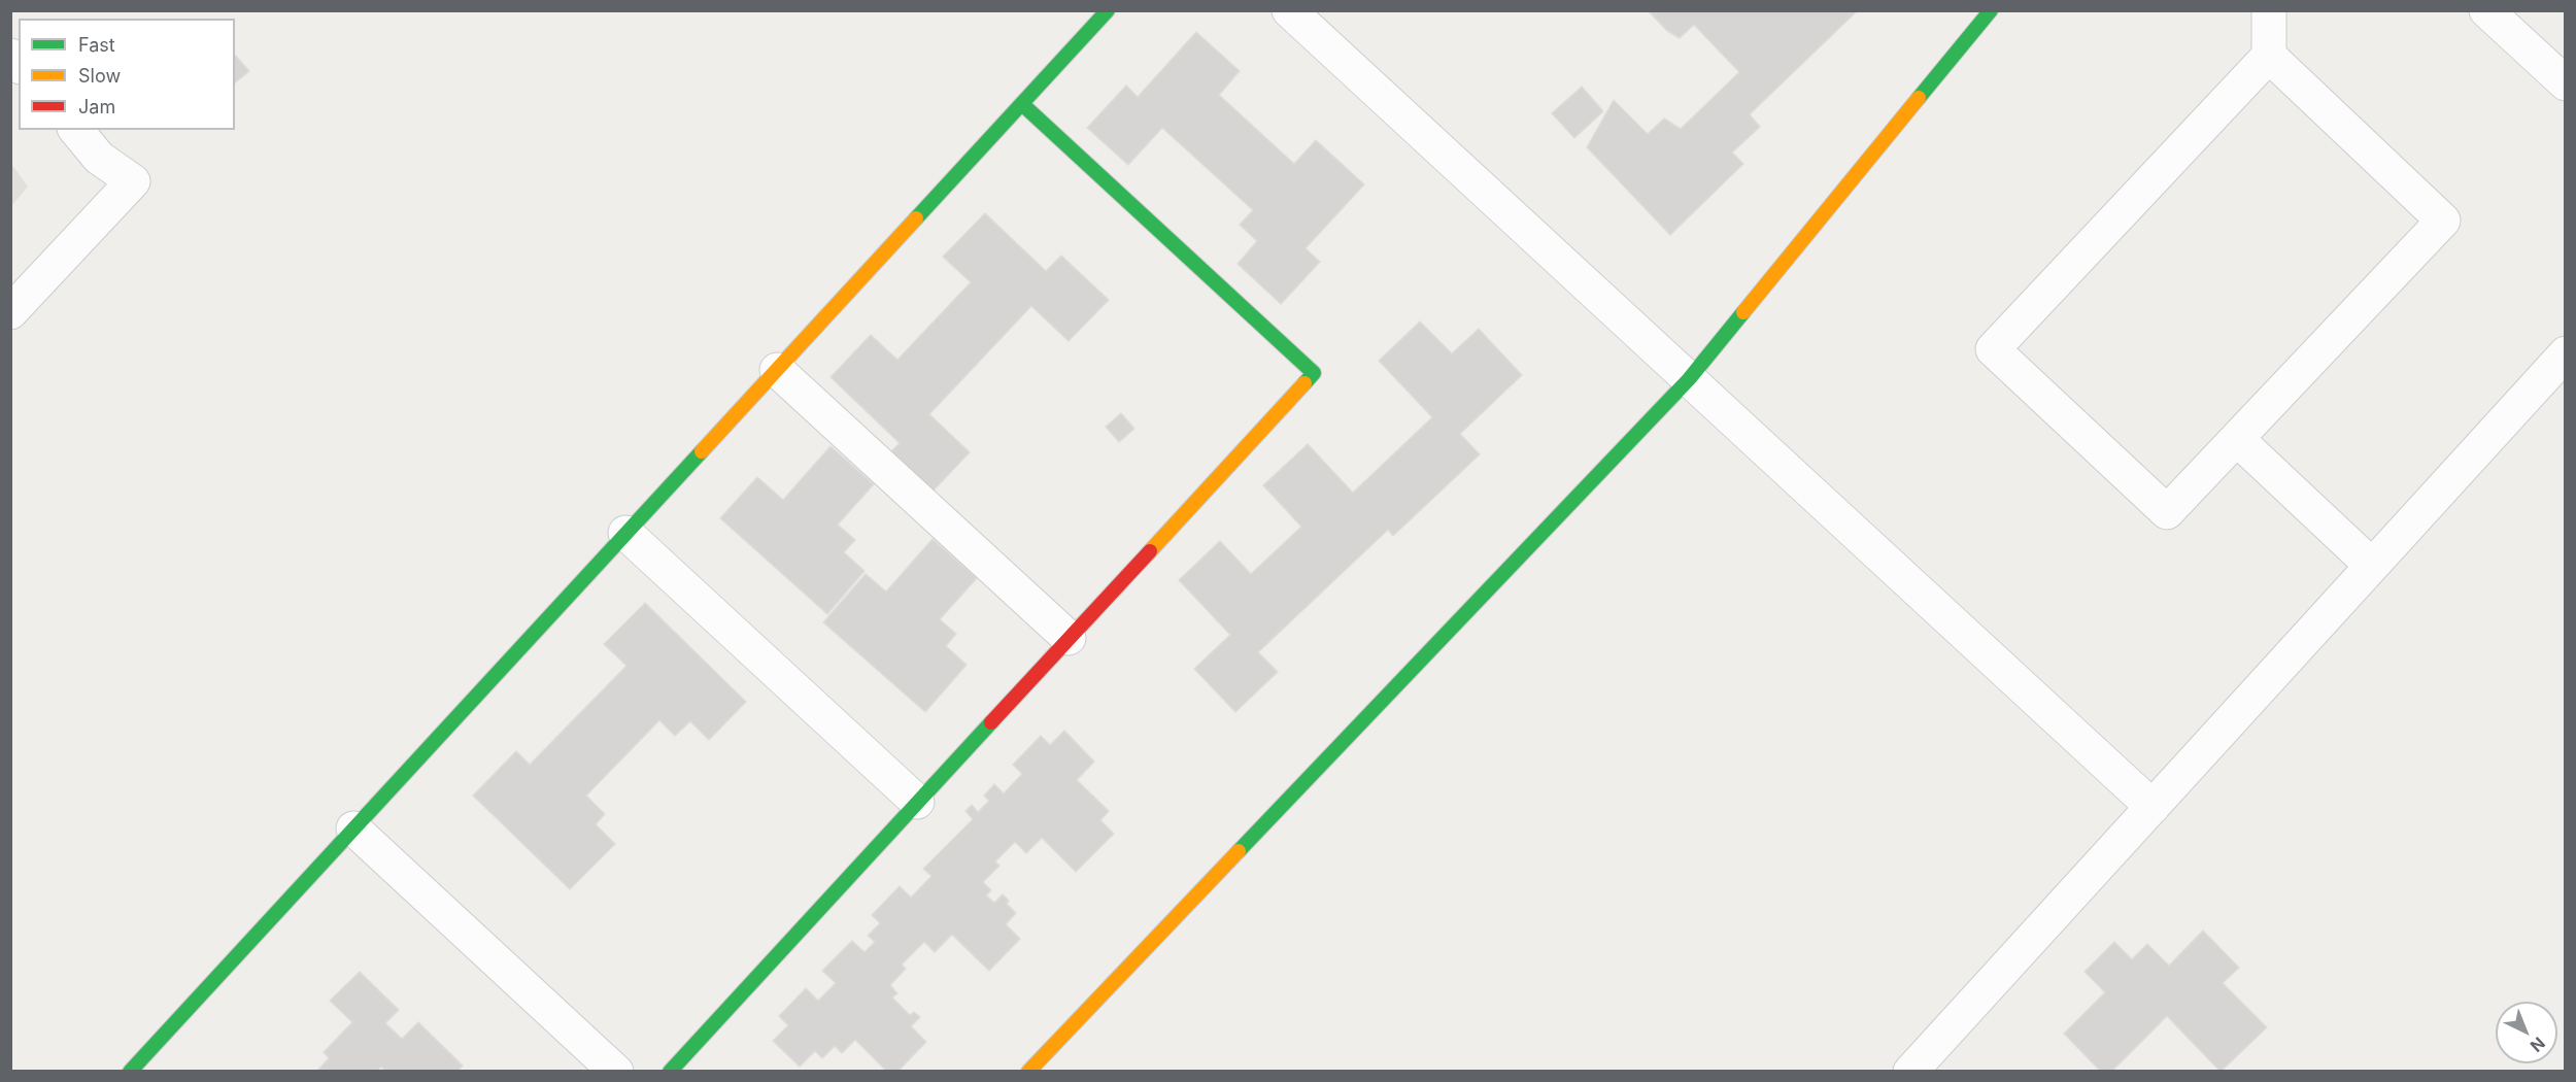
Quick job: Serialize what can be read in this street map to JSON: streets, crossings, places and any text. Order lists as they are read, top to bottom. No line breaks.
{"legend":["Fast","Slow","Jam"],"north":"bottom right"}
